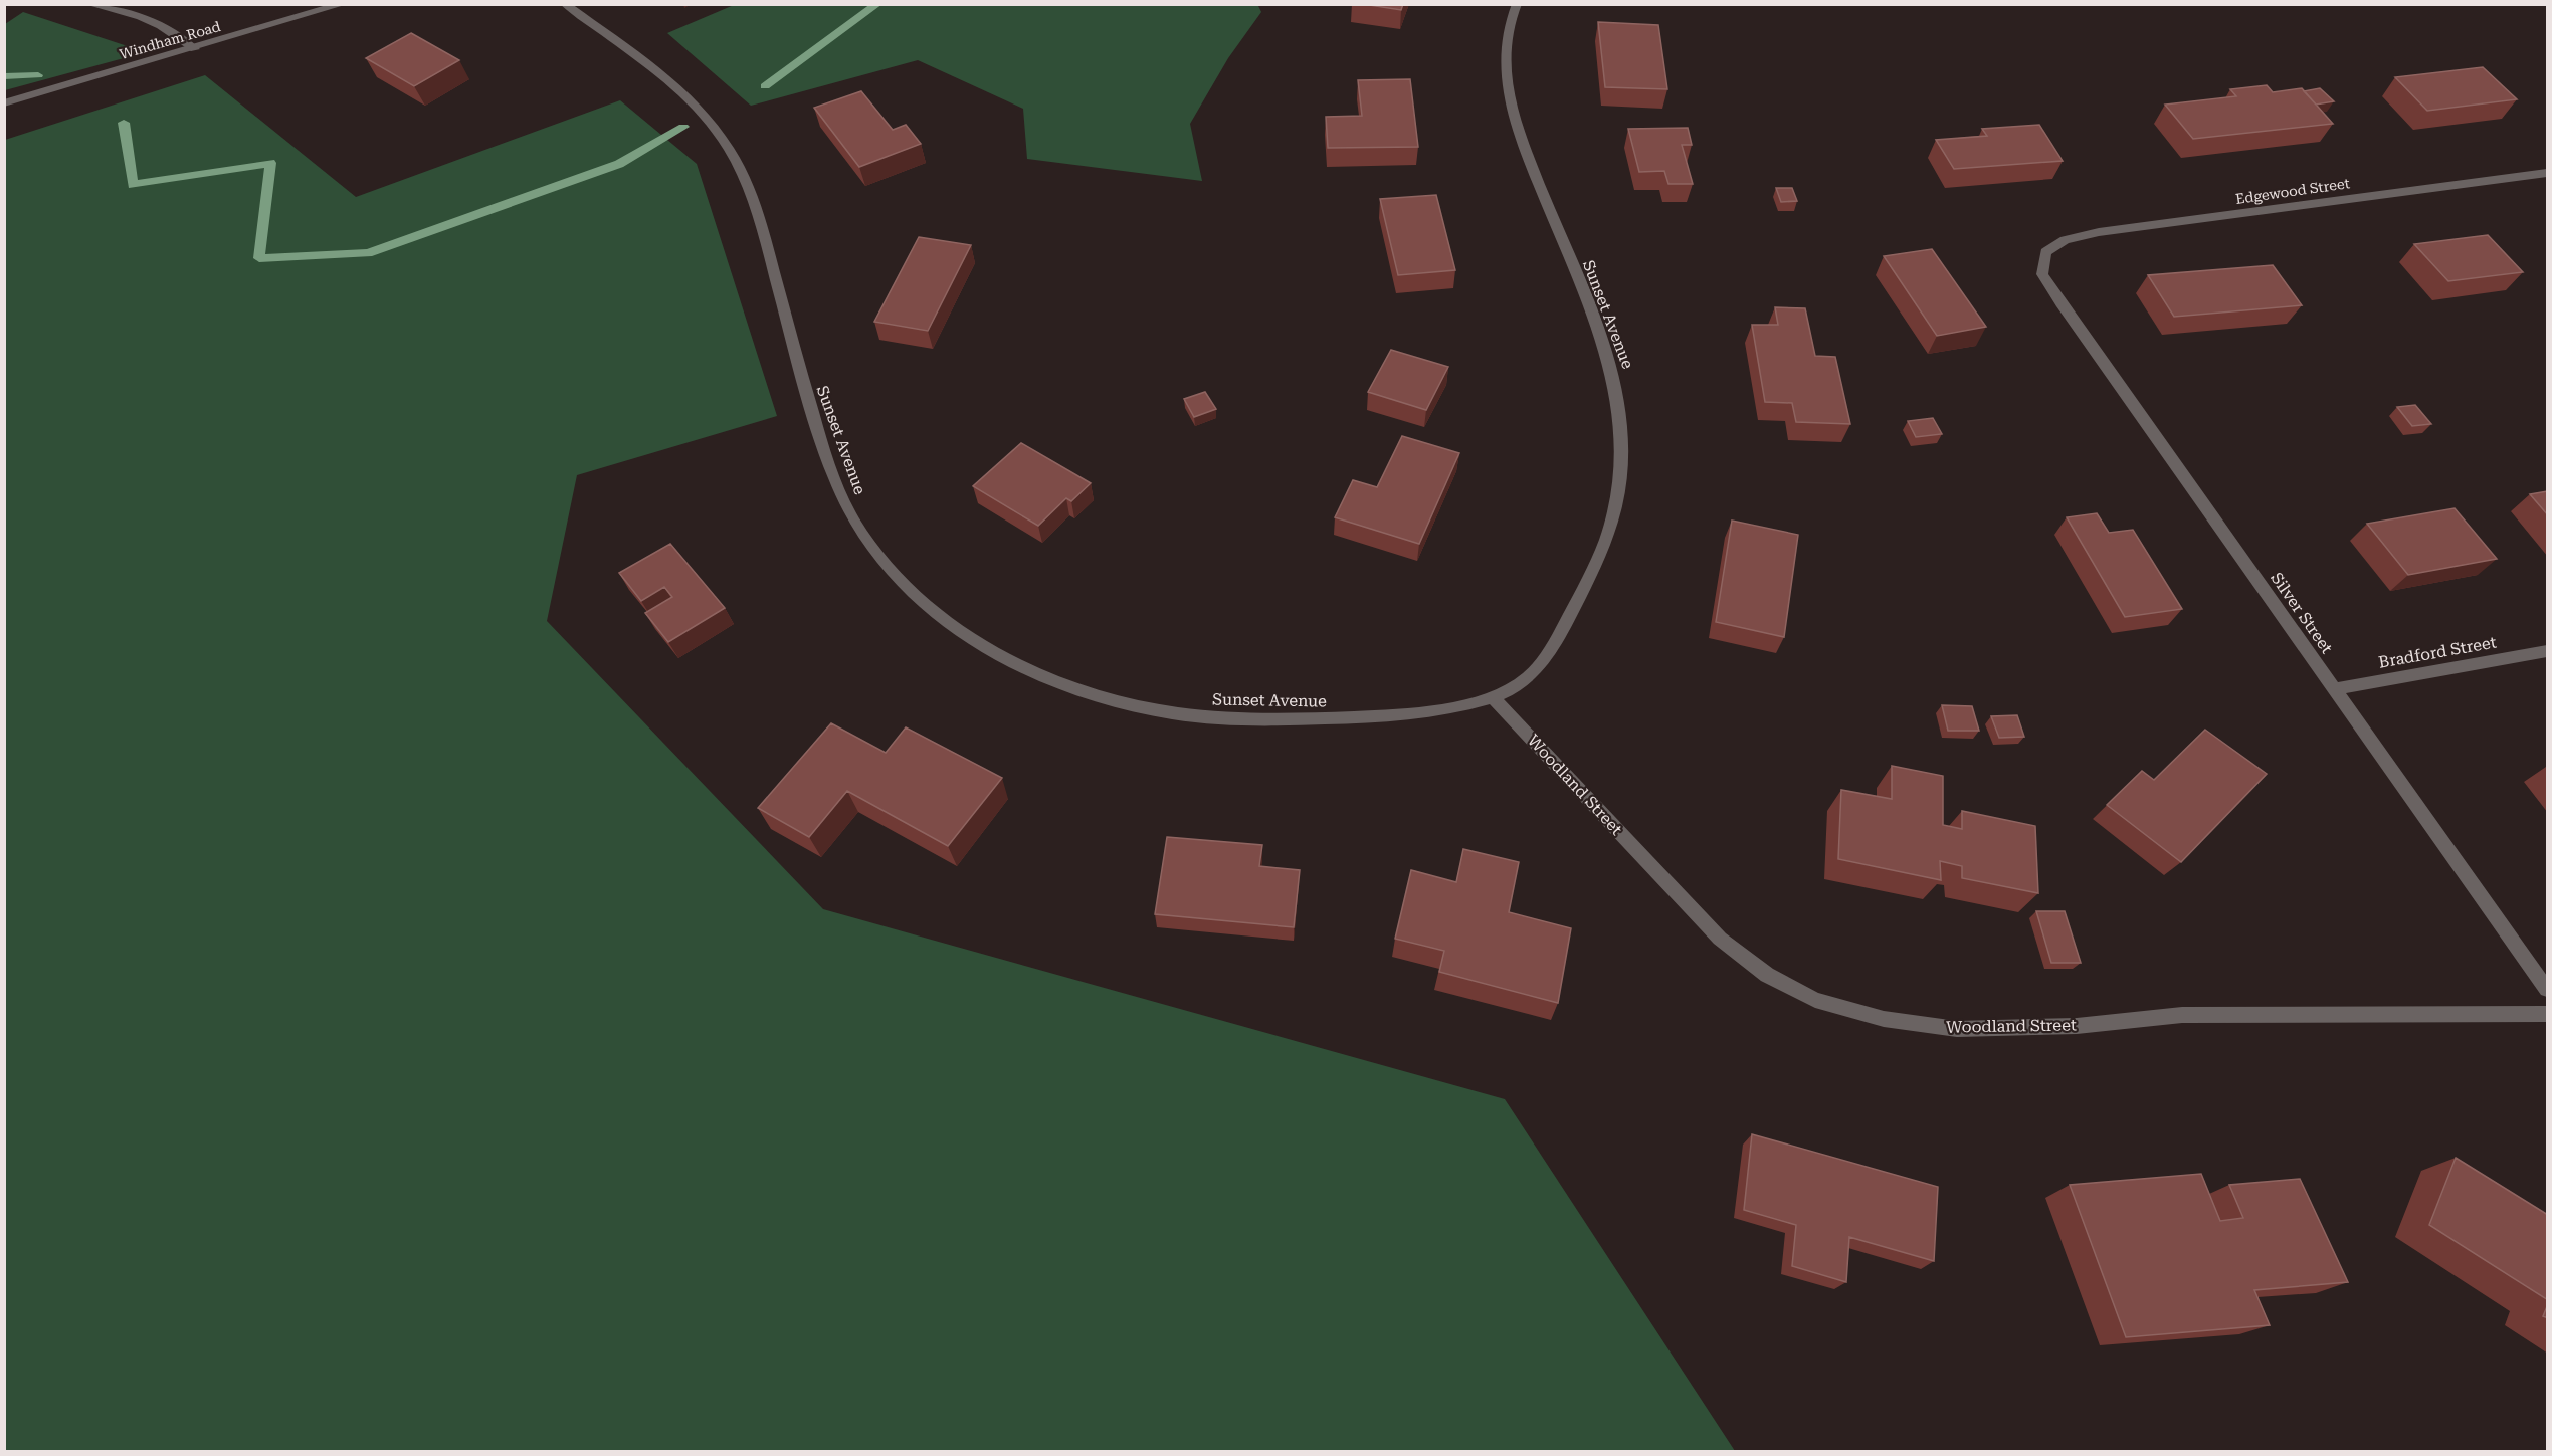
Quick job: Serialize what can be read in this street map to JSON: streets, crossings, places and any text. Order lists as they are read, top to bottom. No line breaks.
{"streets":{"street":["Windham Road","Edgewood Street","Sunset Avenue","Silver Street","Bradford Street","Woodland Street"]},"crossings":[["Edgewood Street","Silver Street"],["Sunset Avenue","Woodland Street"],["Silver Street","Bradford Street"]]}
